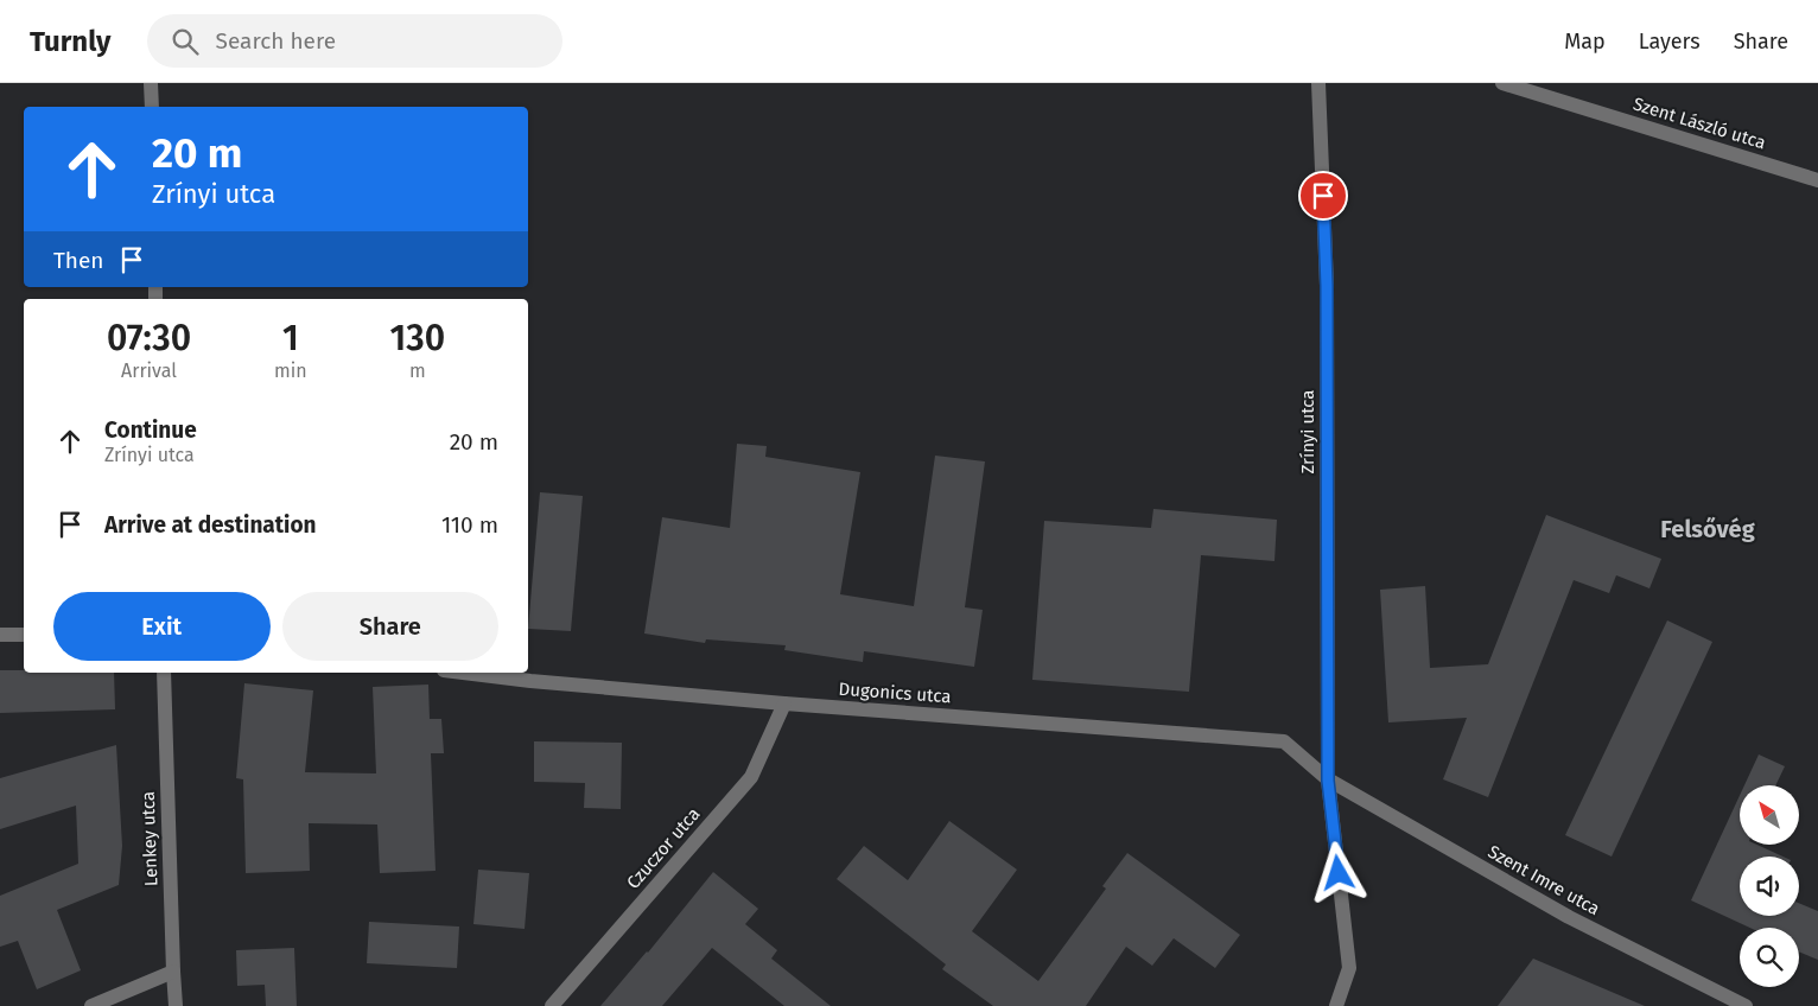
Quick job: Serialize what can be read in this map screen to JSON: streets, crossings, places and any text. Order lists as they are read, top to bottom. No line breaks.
{"streets":{"street":["Szent László utca","Zrínyi utca","Dugonics utca","Lenkey utca","Czuczor utca","Szent Imre utca"]},"crossings":[["Zrínyi utca","Dugonics utca"],["Zrínyi utca","Szent Imre utca"],["Dugonics utca","Czuczor utca"],["Dugonics utca","Szent Imre utca"]],"districts":["Felsővég"],"north":"top left","page":{"header":"Turnly","search":"Search here","nav":["Map","Layers","Share"],"turn":["20 m","Zrínyi utca"],"then":"Then","eta":["07:30","Arrival","1","min","130","m"],"list":[{"name":"Continue","note":"Zrínyi utca","value":"20 m"},{"name":"Arrive at destination","value":"110 m"}],"buttons":["Exit","Share"]}}
